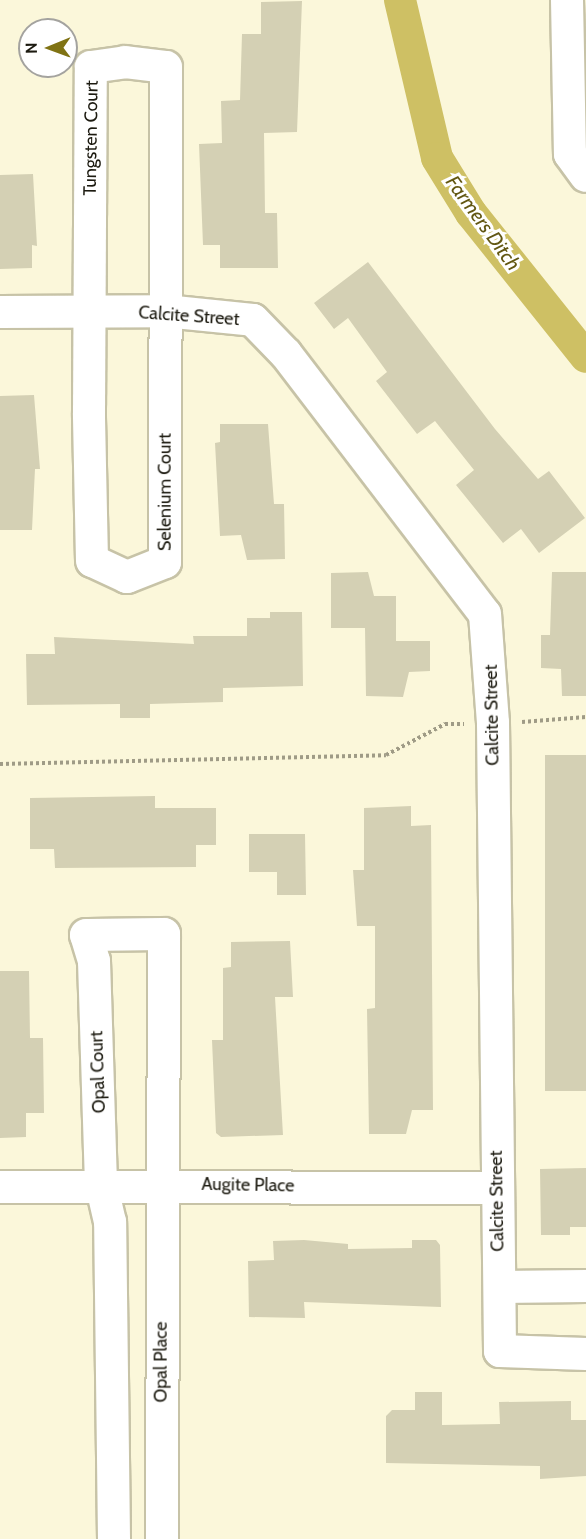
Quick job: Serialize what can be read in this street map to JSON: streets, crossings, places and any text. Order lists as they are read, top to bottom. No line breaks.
{"streets":{"street":["Tungsten Court","Calcite Street","Selenium Court","Opal Court","Augite Place","Opal Place"]},"crossings":[["Tungsten Court","Calcite Street"],["Tungsten Court","Selenium Court"],["Calcite Street","Selenium Court"],["Calcite Street","Augite Place"],["Opal Court","Augite Place"],["Opal Court","Opal Place"],["Augite Place","Opal Place"]],"water":["Farmers Ditch"],"north":"left"}
